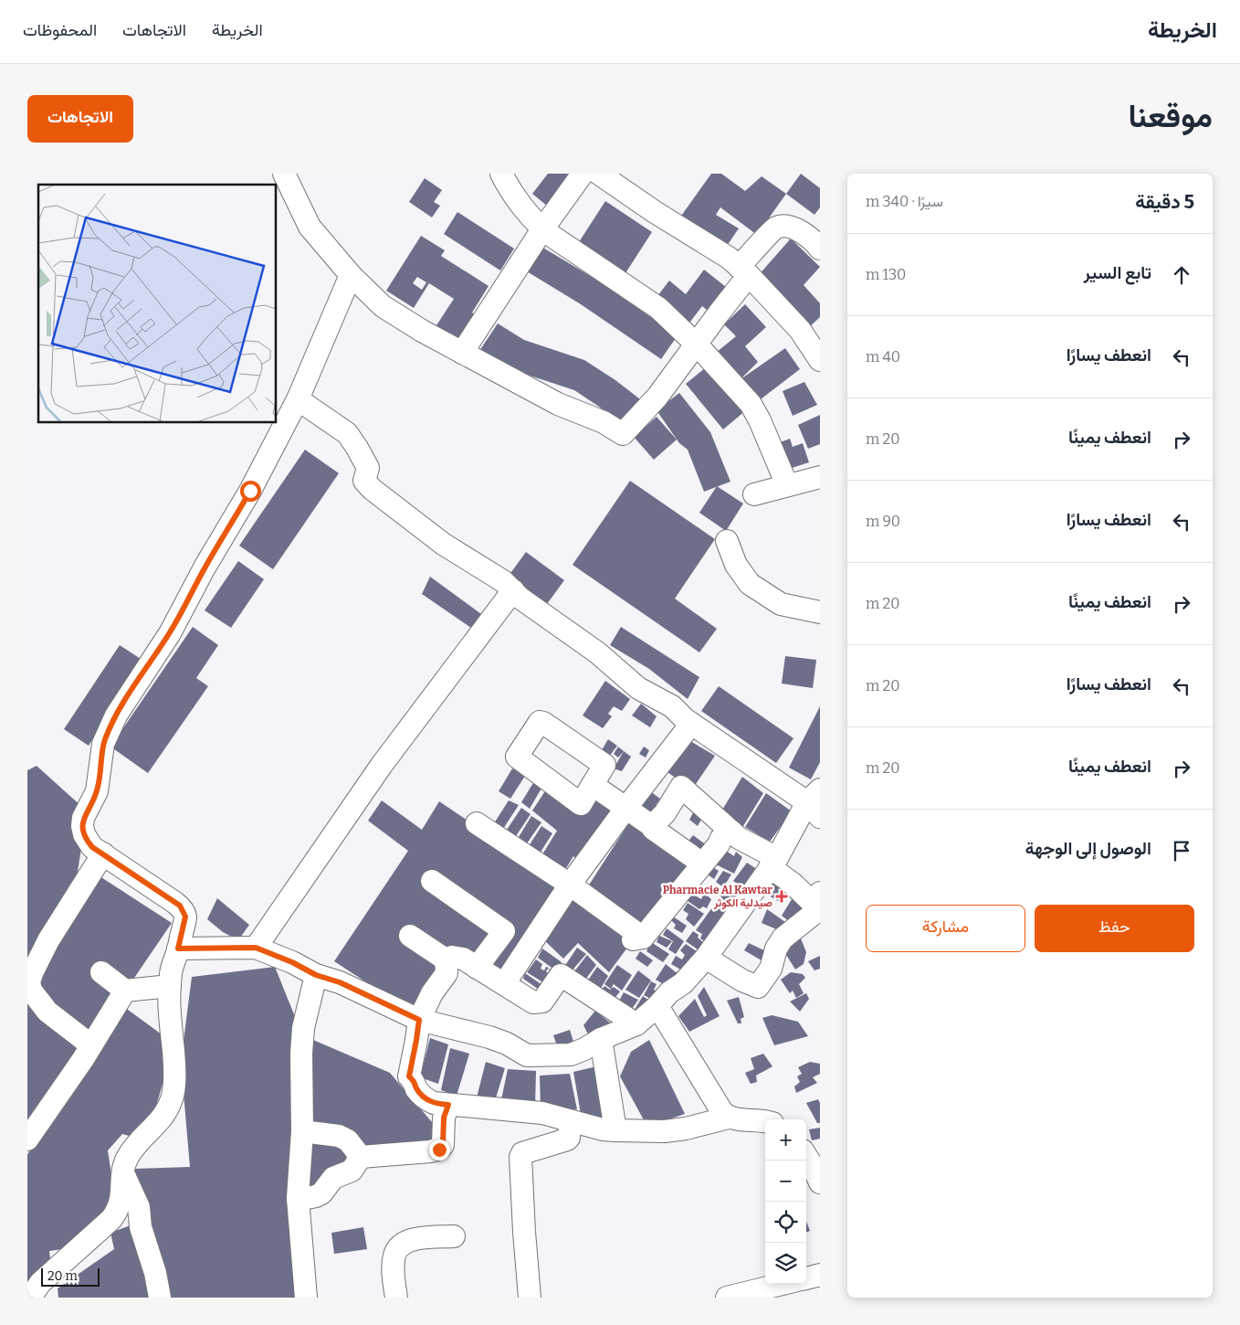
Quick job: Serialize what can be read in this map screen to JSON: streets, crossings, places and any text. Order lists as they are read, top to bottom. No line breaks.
{"places":{"health":["Pharmacie Al Kawtar صيدلية الكوثر"]},"scale_bar":"20 m","page":{"header":"الخريطة","nav":["الخريطة","الاتجاهات","المحفوظات"],"title":"موقعنا","buttons":["الاتجاهات",["حفظ","مشاركة"]],"heading":["5 دقيقة","سيرًا · 340 m"],"list":[["تابع السير","130 m"],["انعطف يسارًا","40 m"],["انعطف يمينًا","20 m"],["انعطف يسارًا","90 m"],["انعطف يمينًا","20 m"],["انعطف يسارًا","20 m"],["انعطف يمينًا","20 m"],"الوصول إلى الوجهة"],"map_buttons":["+","−"],"scale":"20 m"}}
